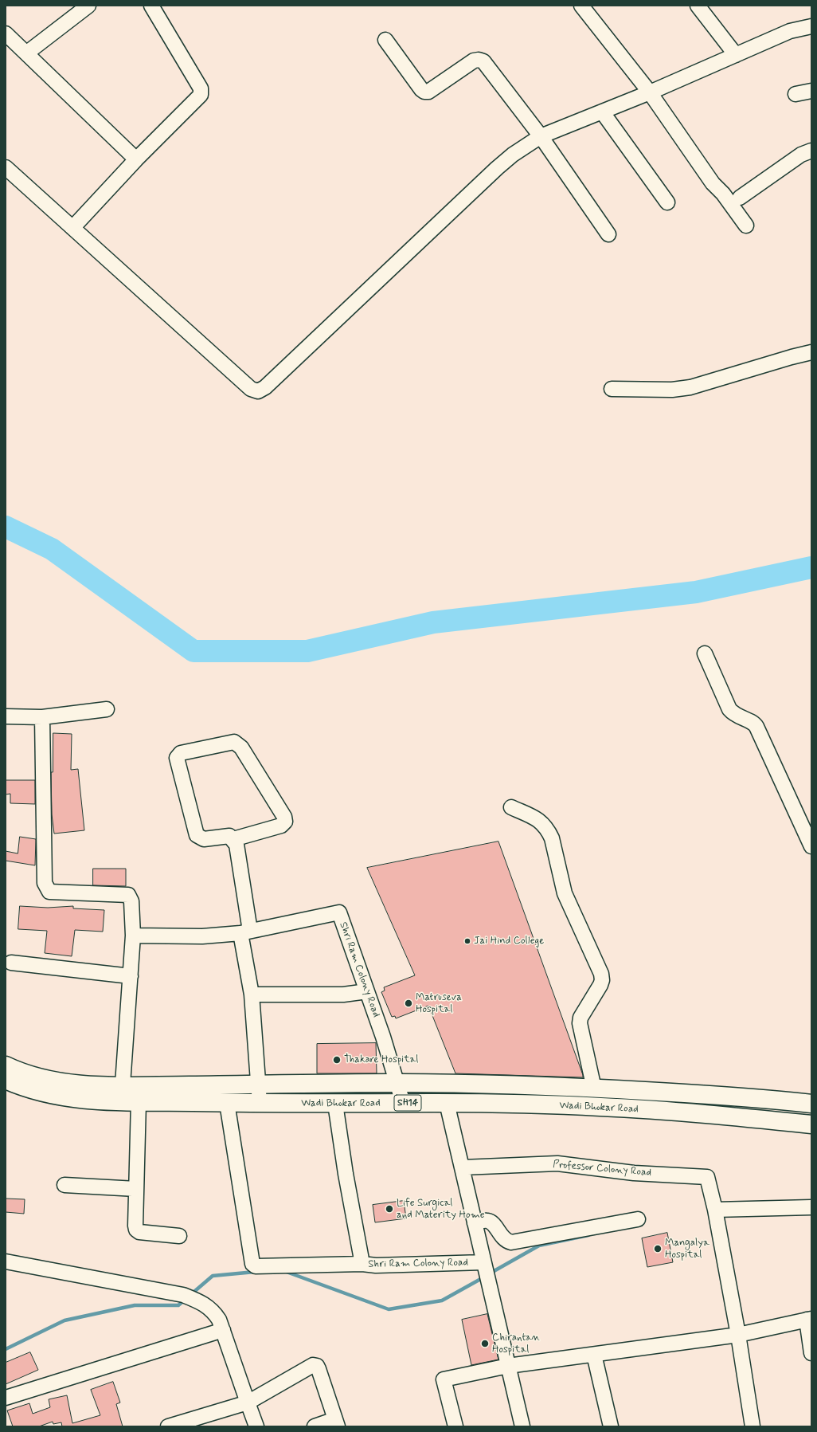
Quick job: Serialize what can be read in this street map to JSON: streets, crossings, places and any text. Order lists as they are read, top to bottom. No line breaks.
{"streets":{"main road":["SH14","Wadi Bhokar Road"],"street":["Shri Ram Colony Road","Professor Colony Road"]},"crossings":[["Shri Ram Colony Road","Wadi Bhokar Road"]],"places":["Jai Hind College","Matruseva Hospital","Thakare Hospital","Life Surgical and Materity Home","Mangalya Hospital","Chirantan Hospital"]}
